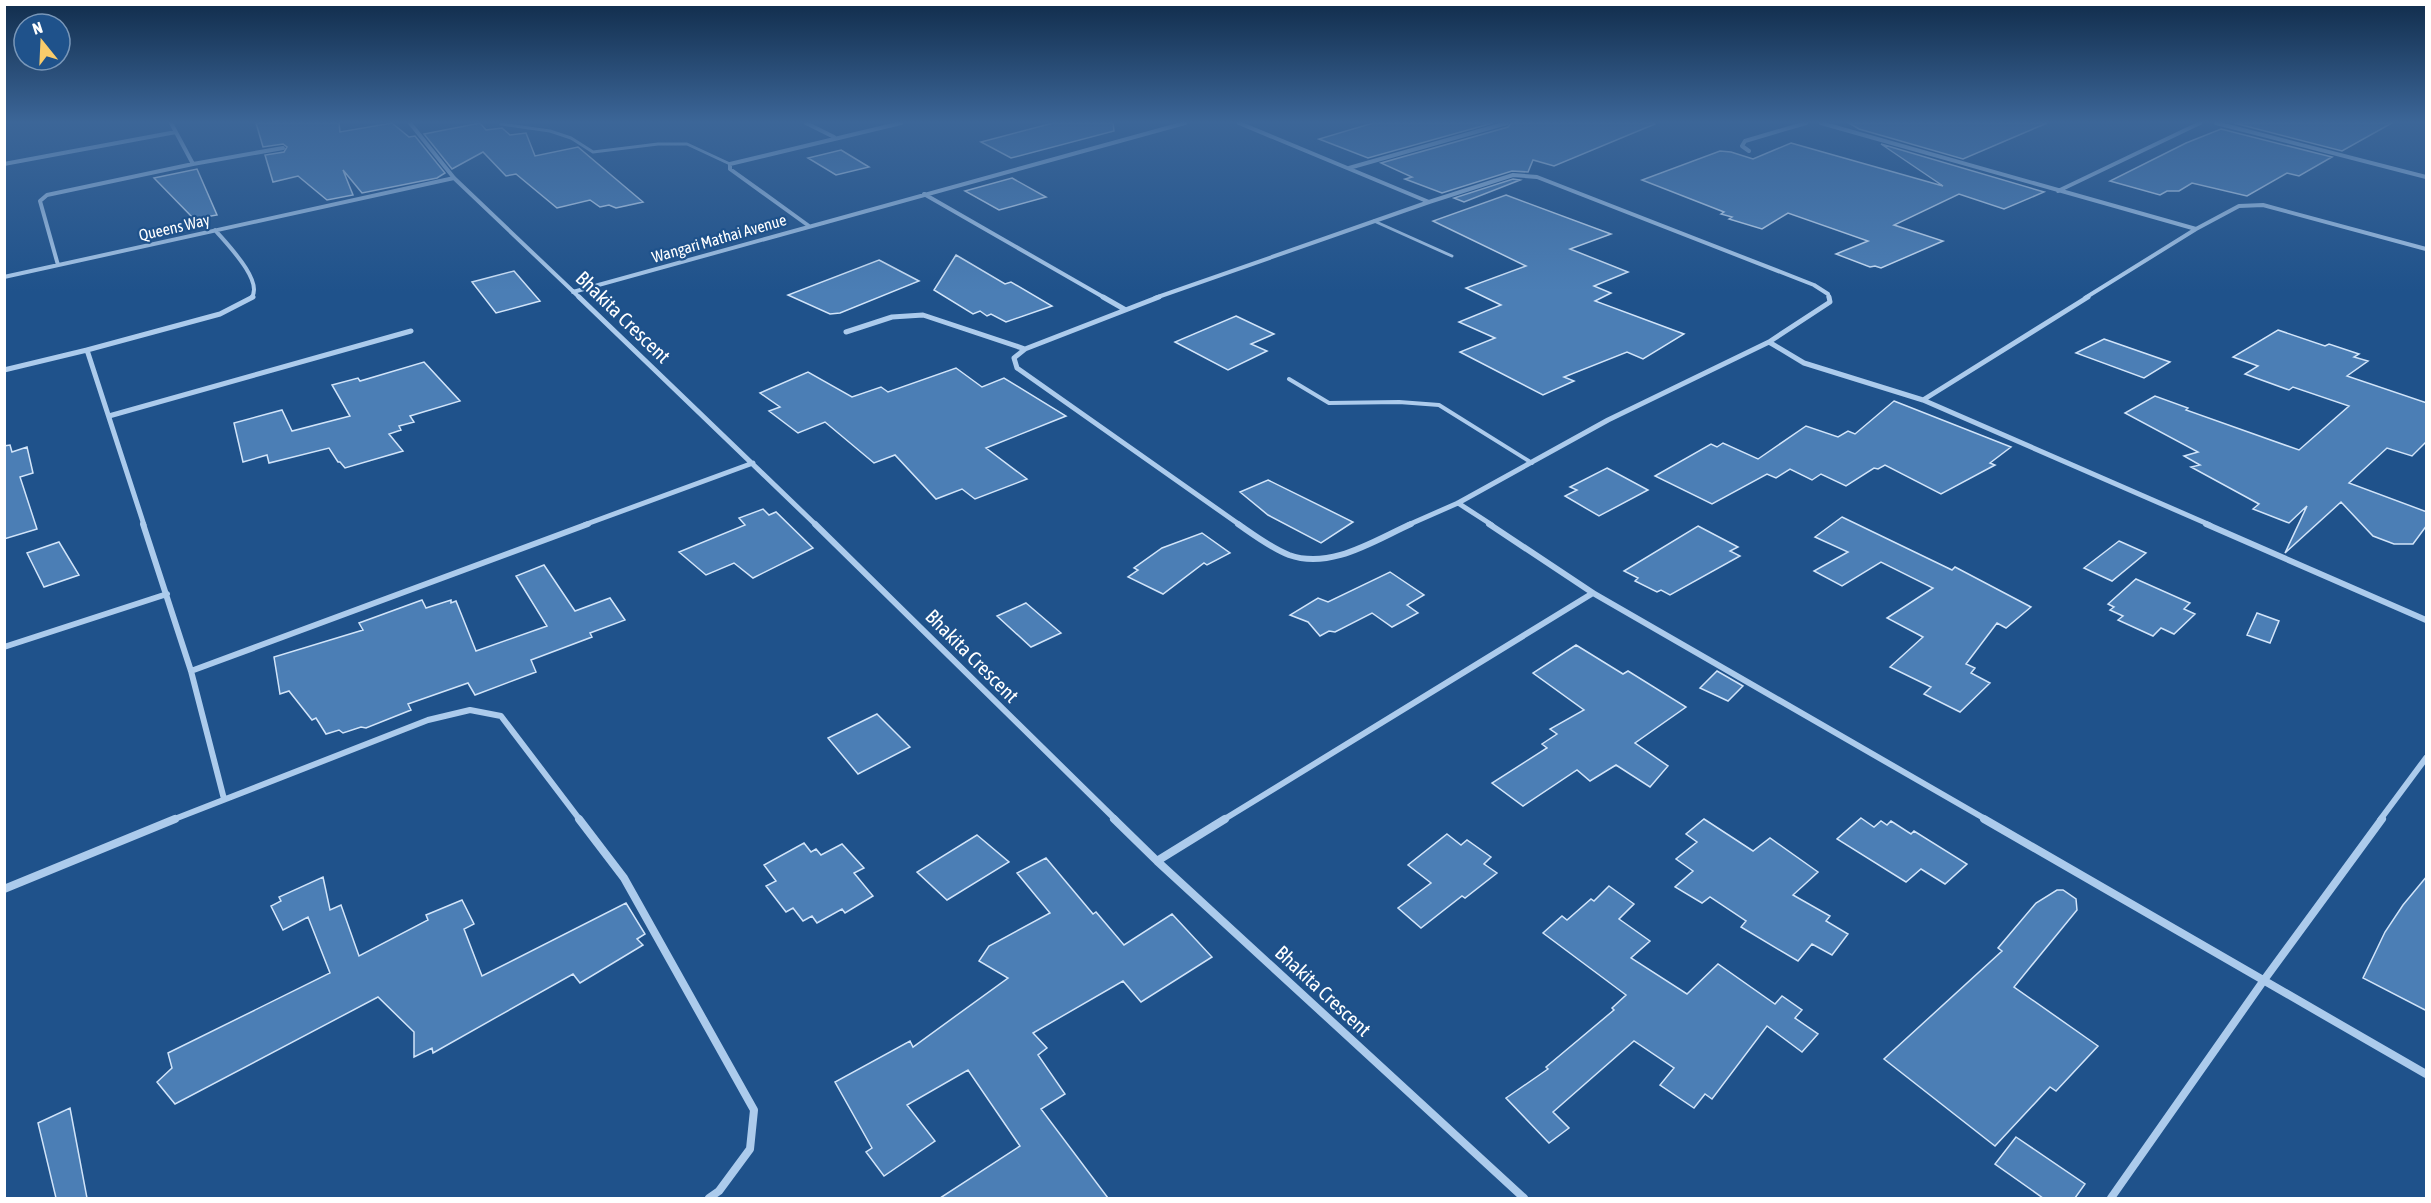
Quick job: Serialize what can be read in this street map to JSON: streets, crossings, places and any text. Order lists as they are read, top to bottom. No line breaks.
{"streets":{"street":["Queens Way","Wangari Mathai Avenue","Bhakita Crescent"]},"crossings":[["Wangari Mathai Avenue","Bhakita Crescent"]],"north":"top"}
